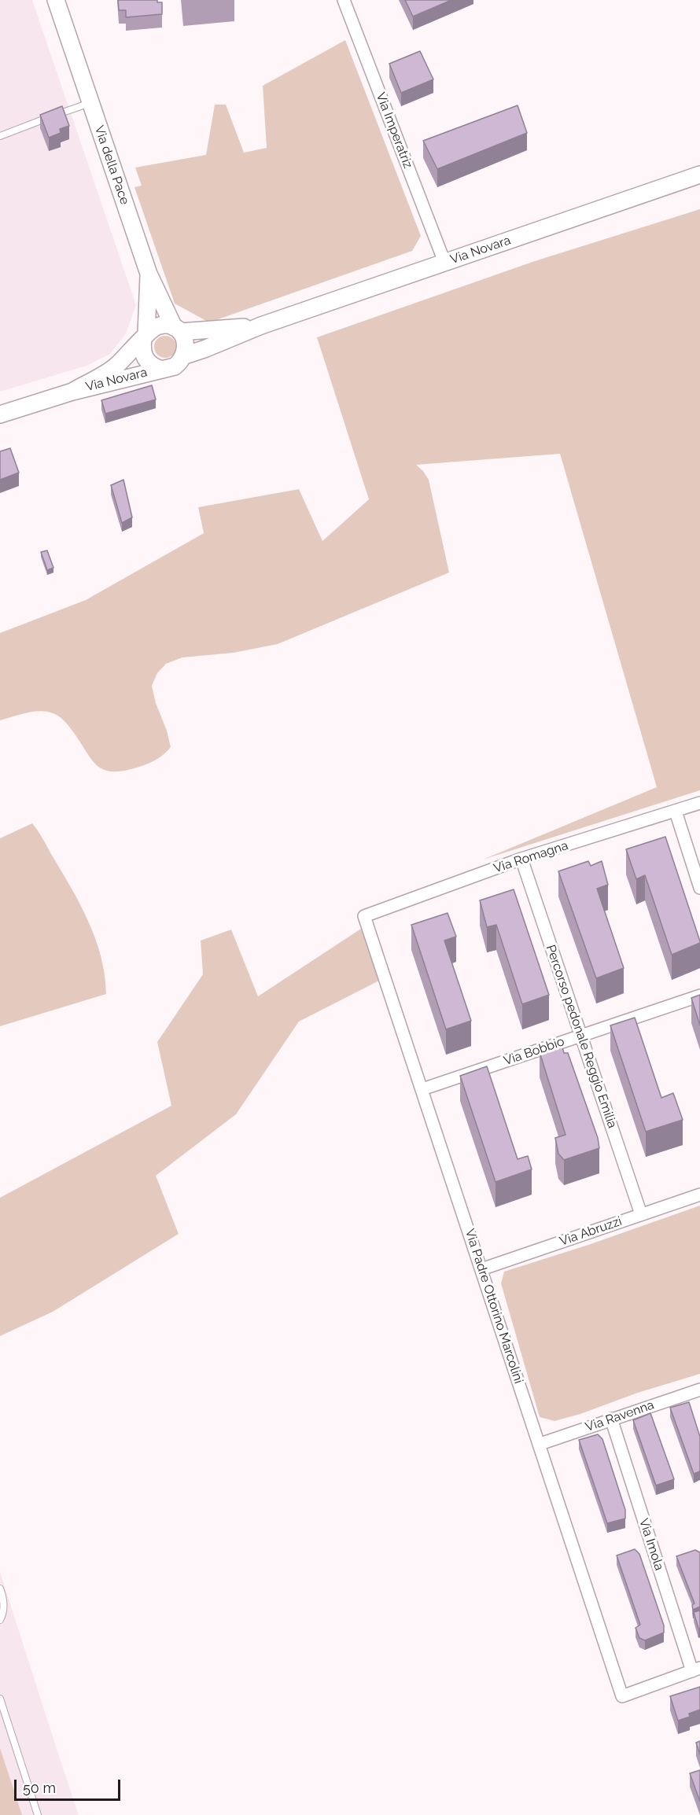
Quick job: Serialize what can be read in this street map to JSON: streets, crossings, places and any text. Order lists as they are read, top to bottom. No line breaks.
{"streets":{"street":["Via Imperatriz","Via della Pace","Via Novara","Via Romagna","Percorso pedonale Reggio Emilia","Via Bobbio","Via Abruzzi","Via Padre Ottorino Marcolini","Via Ravenna","Via Imola"]},"crossings":[["Via Imperatriz","Via Novara"],["Via della Pace","Via Novara"],["Via Romagna","Percorso pedonale Reggio Emilia"],["Via Romagna","Via Padre Ottorino Marcolini"],["Percorso pedonale Reggio Emilia","Via Bobbio"],["Percorso pedonale Reggio Emilia","Via Abruzzi"],["Via Bobbio","Via Padre Ottorino Marcolini"],["Via Abruzzi","Via Padre Ottorino Marcolini"],["Via Padre Ottorino Marcolini","Via Ravenna"],["Via Padre Ottorino Marcolini","Via Imola"],["Via Ravenna","Via Imola"]],"scale_bar":"50 m"}
